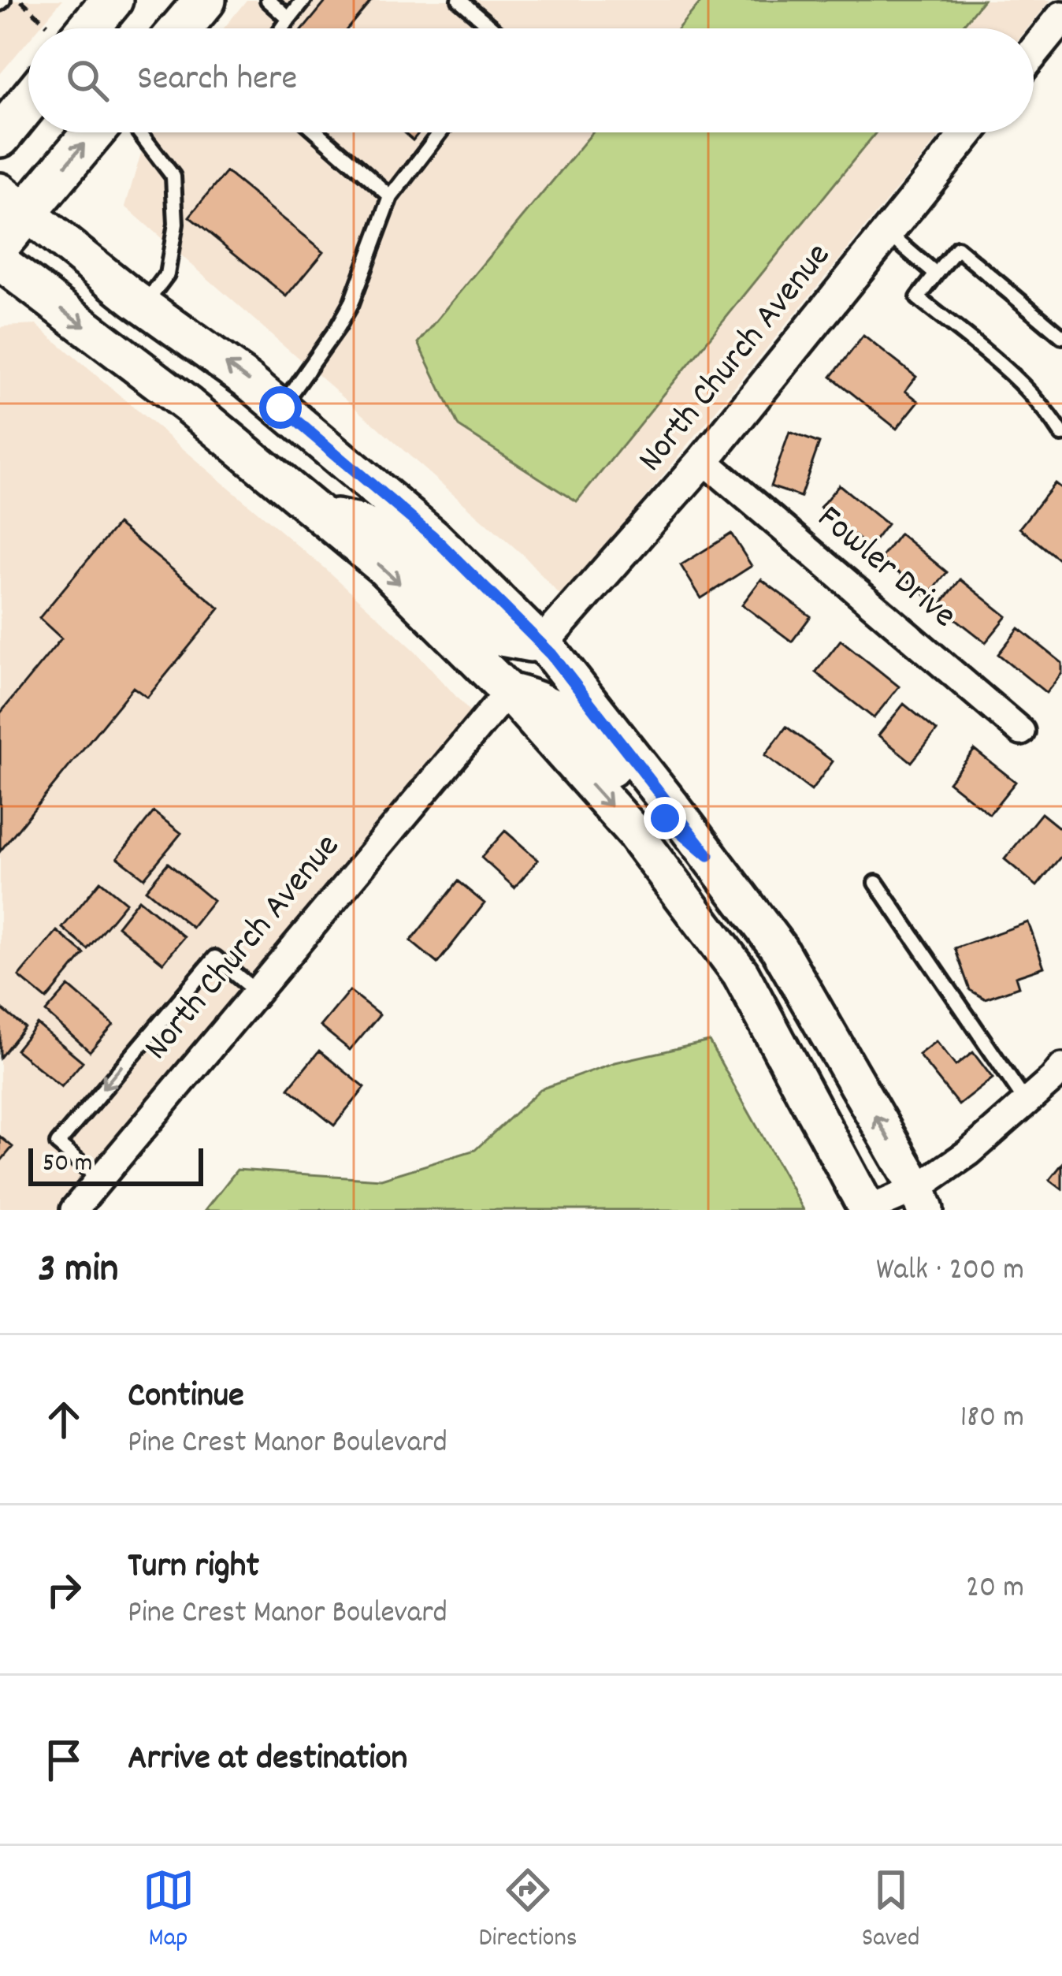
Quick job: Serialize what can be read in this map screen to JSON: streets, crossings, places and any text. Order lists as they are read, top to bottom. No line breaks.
{"streets":{"street":["North Church Avenue","Fowler Drive"]},"crossings":[["North Church Avenue","Fowler Drive"]],"scale_bar":"50 m","page":{"search":"Search here","scale":"50 m","heading":["3 min","Walk · 200 m"],"list":[["Continue","Pine Crest Manor Boulevard","180 m"],["Turn right","Pine Crest Manor Boulevard","20 m"],"Arrive at destination"],"nav":["Map","Directions","Saved"]}}
